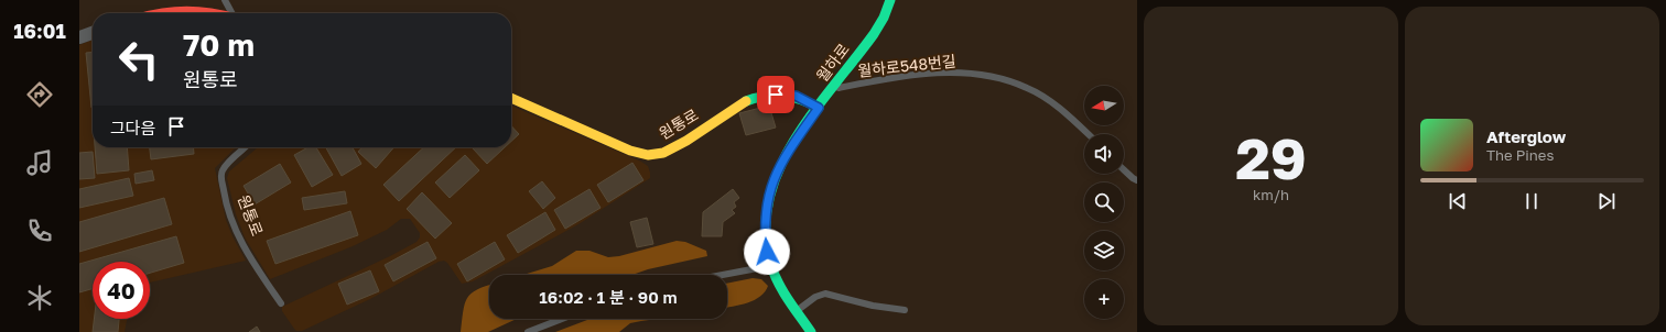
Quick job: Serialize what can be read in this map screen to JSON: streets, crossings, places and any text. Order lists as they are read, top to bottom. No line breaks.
{"streets":{"street":["월하로","원통로"],"lane":["월하로548번길"]},"crossings":[["월하로","월하로548번길"],["월하로","원통로"]],"north":"left","page":{"tabs":"16:01","tile":["29","km/h"],"turn":["70 m","원통로"],"map_buttons":"+","then":"그다음","song":["Afterglow","The Pines"],"limit":"40","trip":"16:02 · 1 분 · 90 m"}}
